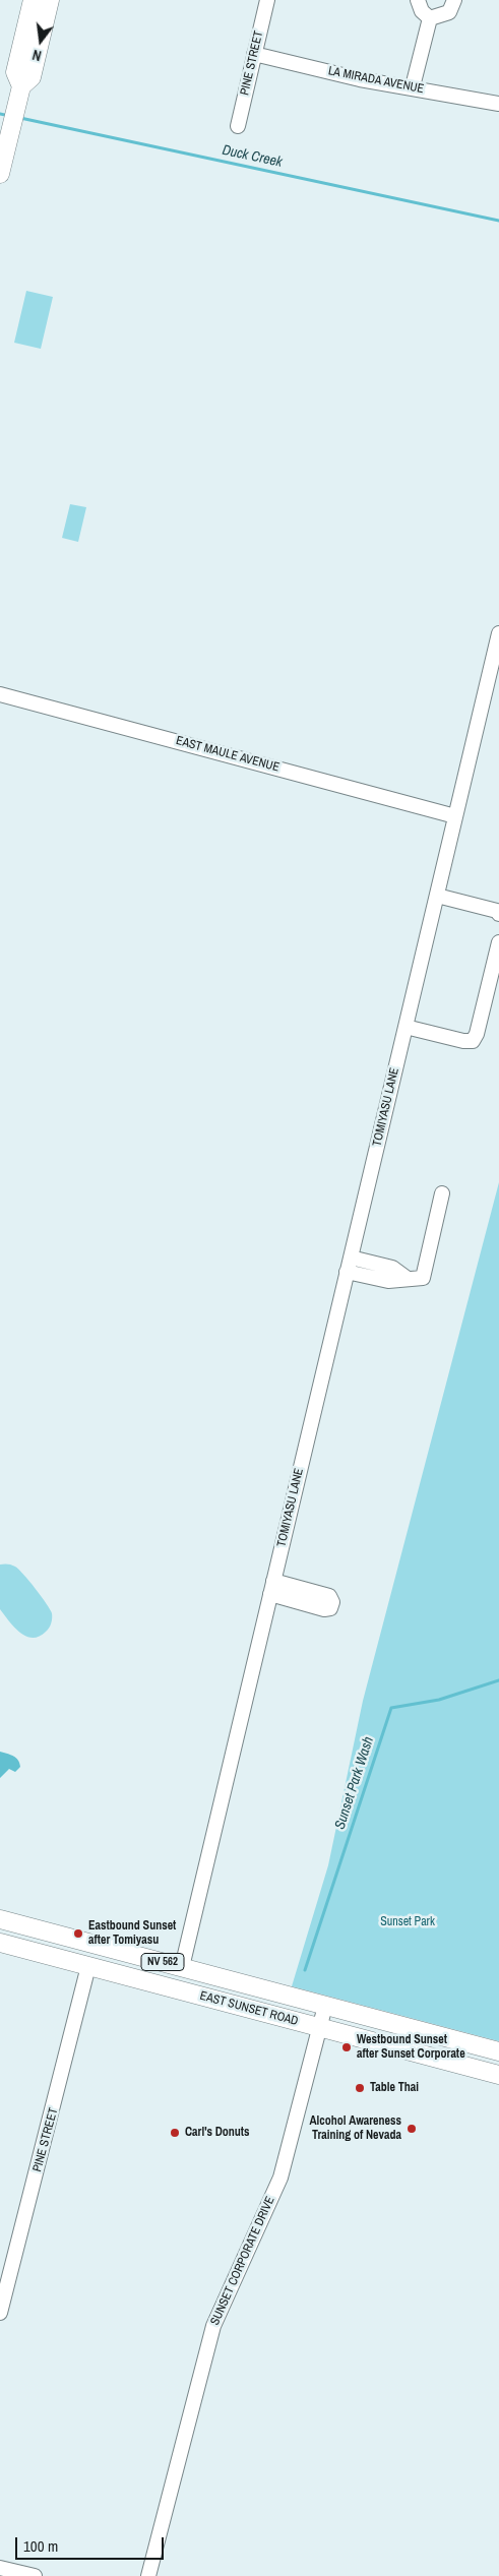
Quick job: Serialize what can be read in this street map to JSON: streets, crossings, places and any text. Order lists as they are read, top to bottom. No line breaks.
{"streets":{"main road":["NV 562","EAST SUNSET ROAD"],"street":["PINE STREET","LA MIRADA AVENUE","EAST MAULE AVENUE","TOMIYASU LANE","SUNSET CORPORATE DRIVE"]},"crossings":[["PINE STREET","LA MIRADA AVENUE"],["PINE STREET","EAST SUNSET ROAD"],["EAST MAULE AVENUE","TOMIYASU LANE"],["TOMIYASU LANE","EAST SUNSET ROAD"],["EAST SUNSET ROAD","SUNSET CORPORATE DRIVE"]],"water":["Duck Creek","Sunset Park Wash"],"parks":["Sunset Park"],"places":["Eastbound Sunset after Tomiyasu","Westbound Sunset after Sunset Corporate","Table Thai","Alcohol Awareness Training of Nevada","Carl's Donuts"],"scale_bar":"100 m","north":"bottom"}
